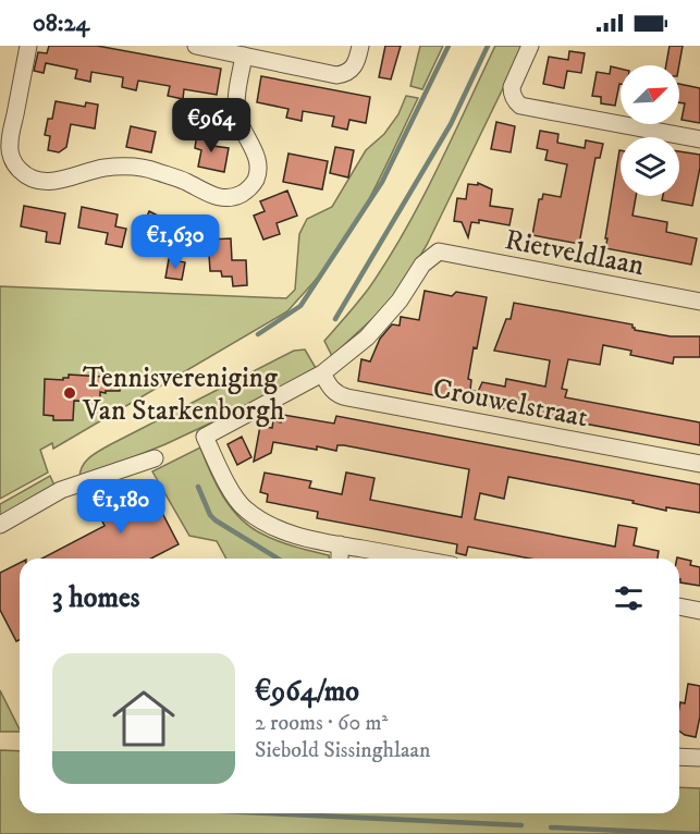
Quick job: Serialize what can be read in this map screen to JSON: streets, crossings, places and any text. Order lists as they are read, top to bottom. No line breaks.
{"streets":{"street":["Rietveldlaan","Crouwelstraat"]},"crossings":[["Rietveldlaan","Crouwelstraat"]],"places":["Tennisvereniging Van Starkenborgh"],"north":"top right","page":{"status":"08:24","price":["€964","€1,630","€1,180"],"heading":"3 homes","list":[{"name":"€964/mo","note":"2 rooms · 60 m² · Siebold Sissinghlaan"}]}}
